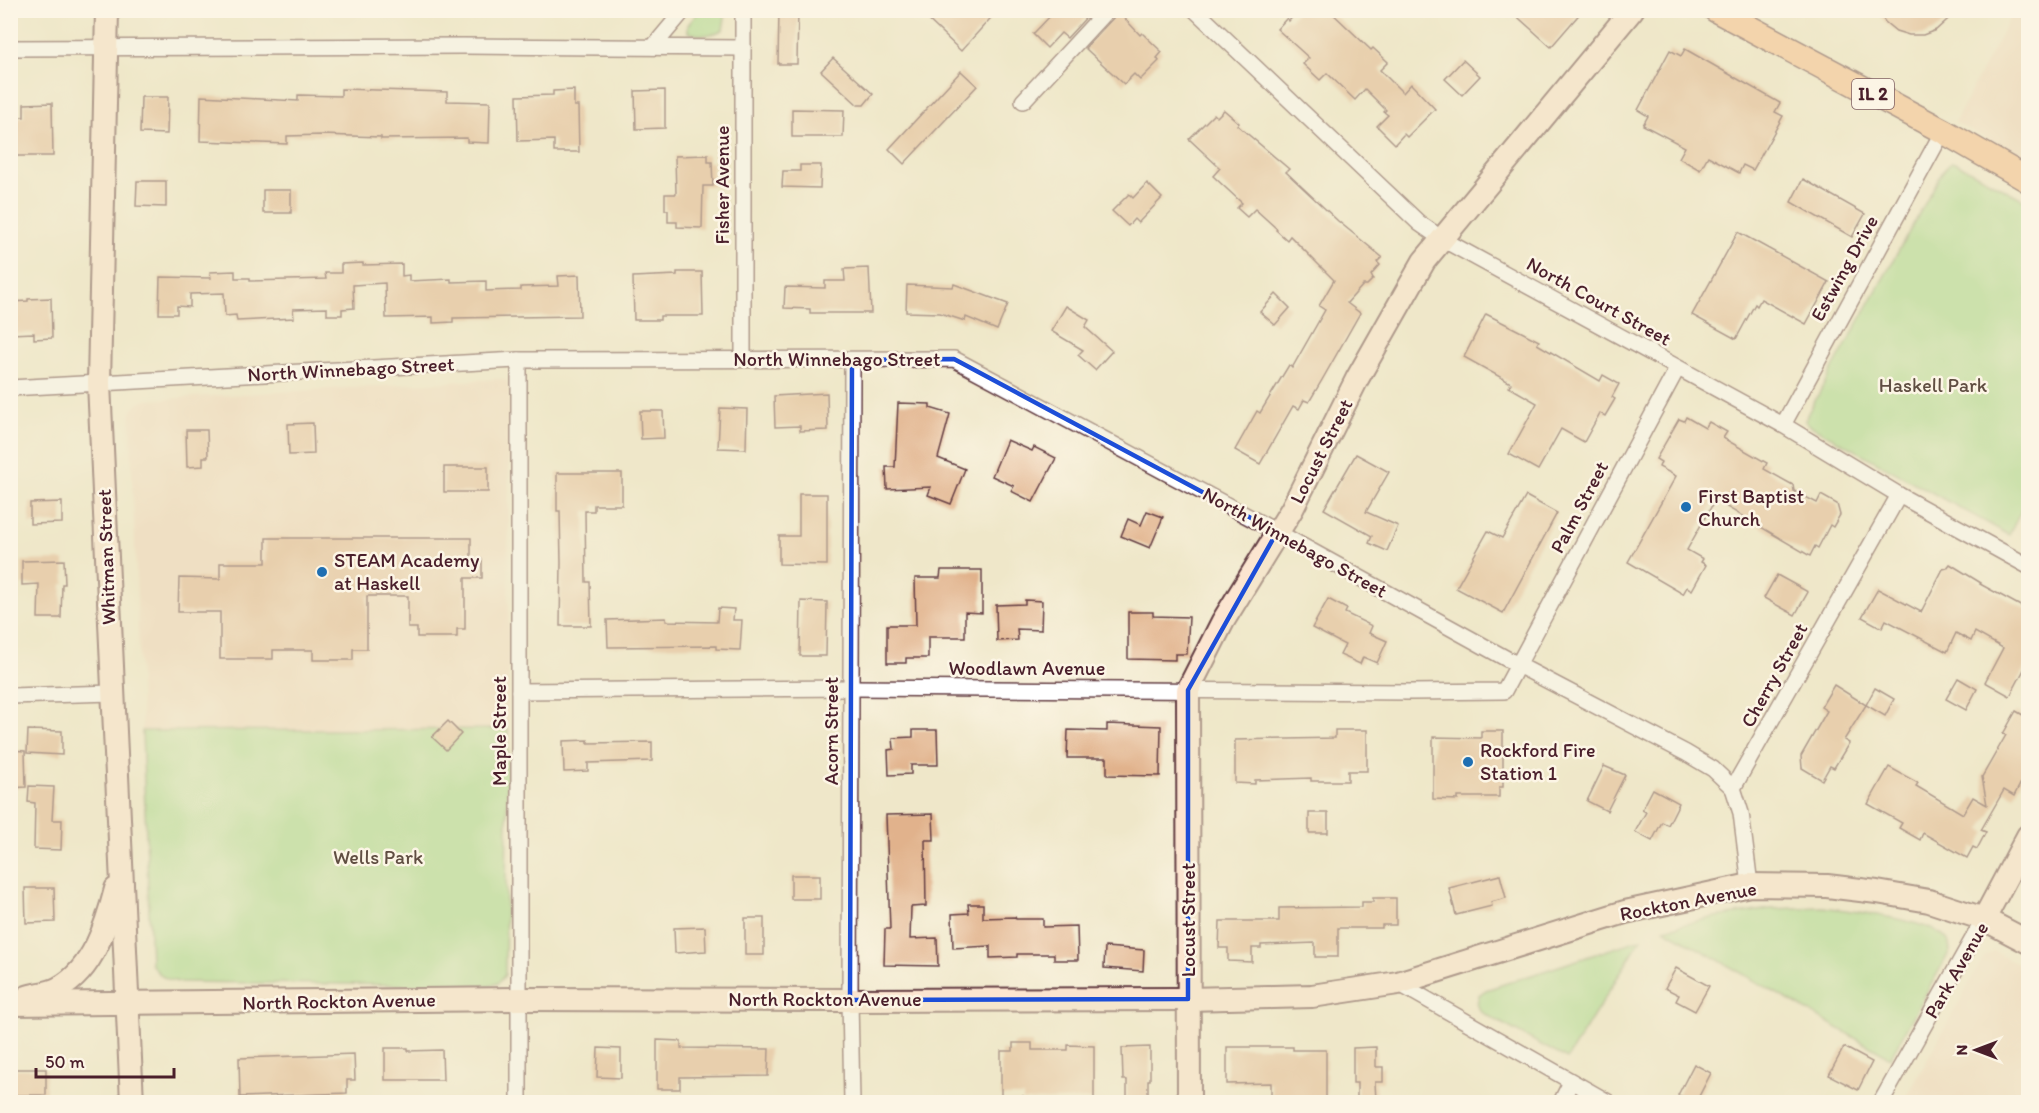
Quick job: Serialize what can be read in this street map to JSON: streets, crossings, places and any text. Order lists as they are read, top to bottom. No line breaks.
{"streets":{"main road":["IL 2","Locust Street","Whitman Street","Rockton Avenue","Park Avenue","North Rockton Avenue"],"street":["Fisher Avenue","Estwing Drive","North Court Street","North Winnebago Street","Palm Street","Woodlawn Avenue","Cherry Street","Maple Street","Acorn Street"]},"crossings":[["IL 2","Estwing Drive"],["Fisher Avenue","North Winnebago Street"],["Estwing Drive","North Court Street"],["North Court Street","Locust Street"],["North Court Street","Palm Street"],["North Court Street","Cherry Street"],["North Winnebago Street","Locust Street"],["North Winnebago Street","Palm Street"],["North Winnebago Street","Whitman Street"],["North Winnebago Street","Woodlawn Avenue"],["North Winnebago Street","Cherry Street"],["North Winnebago Street","Maple Street"],["North Winnebago Street","Acorn Street"],["Locust Street","Woodlawn Avenue"],["Locust Street","North Rockton Avenue"],["Palm Street","Woodlawn Avenue"],["Whitman Street","North Rockton Avenue"],["Woodlawn Avenue","Maple Street"],["Woodlawn Avenue","Acorn Street"],["Maple Street","North Rockton Avenue"],["Acorn Street","North Rockton Avenue"],["Rockton Avenue","Park Avenue"],["Rockton Avenue","North Rockton Avenue"]],"parks":["Haskell Park","Wells Park"],"places":["First Baptist Church","STEAM Academy at Haskell","Rockford Fire Station 1"],"scale_bar":"50 m","north":"left"}
